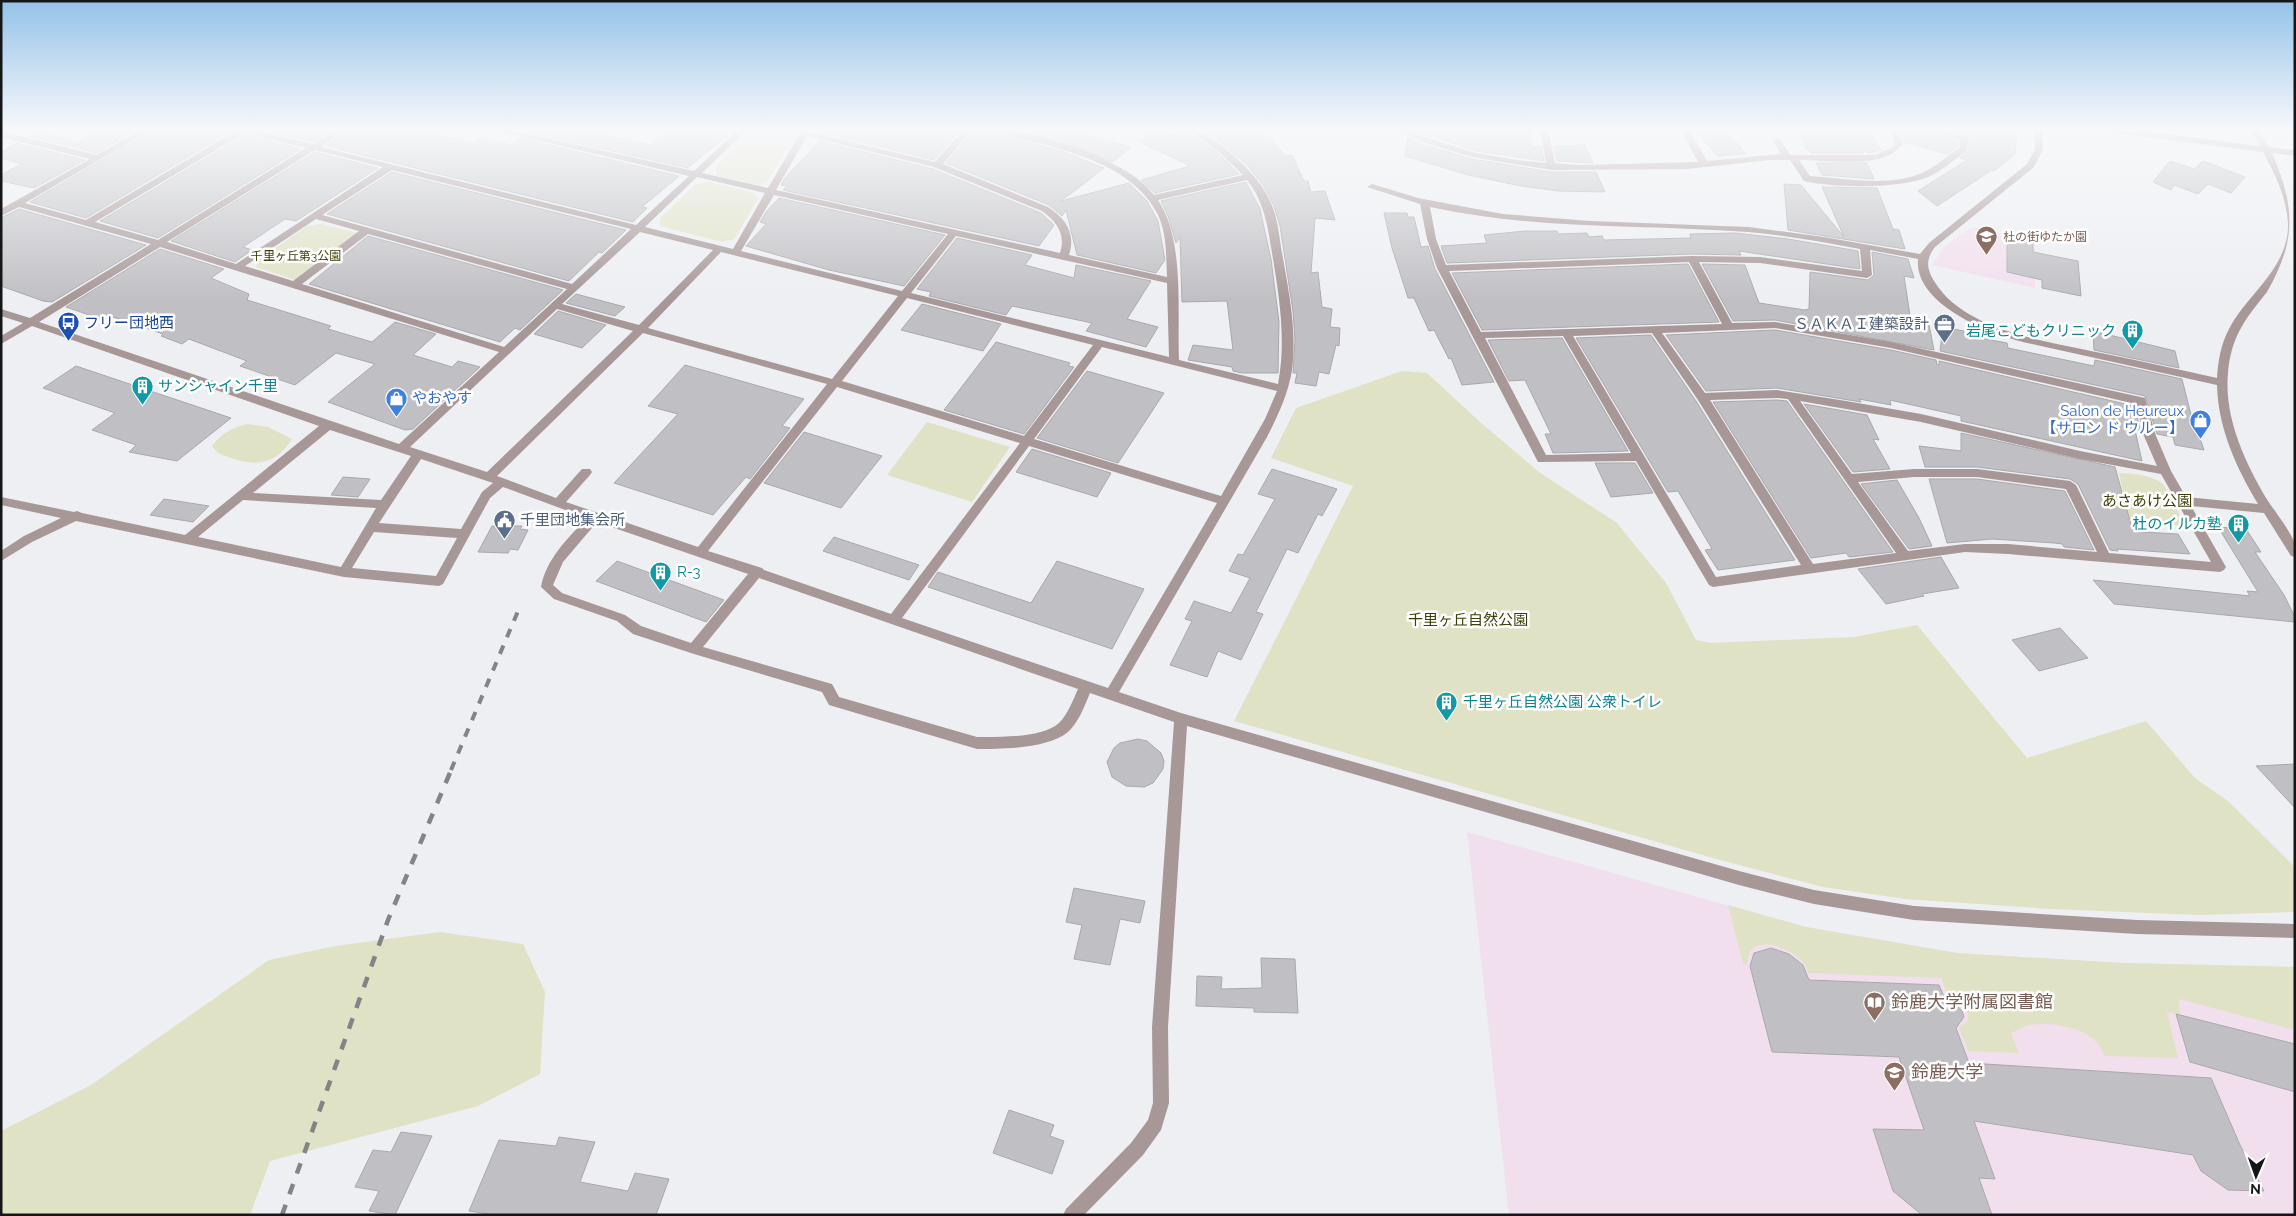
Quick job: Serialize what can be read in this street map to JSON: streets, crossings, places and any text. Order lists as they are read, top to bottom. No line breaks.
{"parks":["千里ヶ丘第3公園","あさあけ公園","千里ヶ丘自然公園"],"places":{"school or university":["杜の街ゆたか園","鈴鹿大学"],"bus stop":["フリー団地西"],"office":["ＳＡＫＡＩ建築設計"],"building":["岩尾こどもクリニック","サンシャイン千里","杜のイルカ塾","R-3","千里ヶ丘自然公園 公衆トイレ"],"shop":["やおやす","Salon de Heureux 【サロン ド ウルー】"],"public building":["千里団地集会所"],"library":["鈴鹿大学附属図書館"]},"north":"bottom"}
